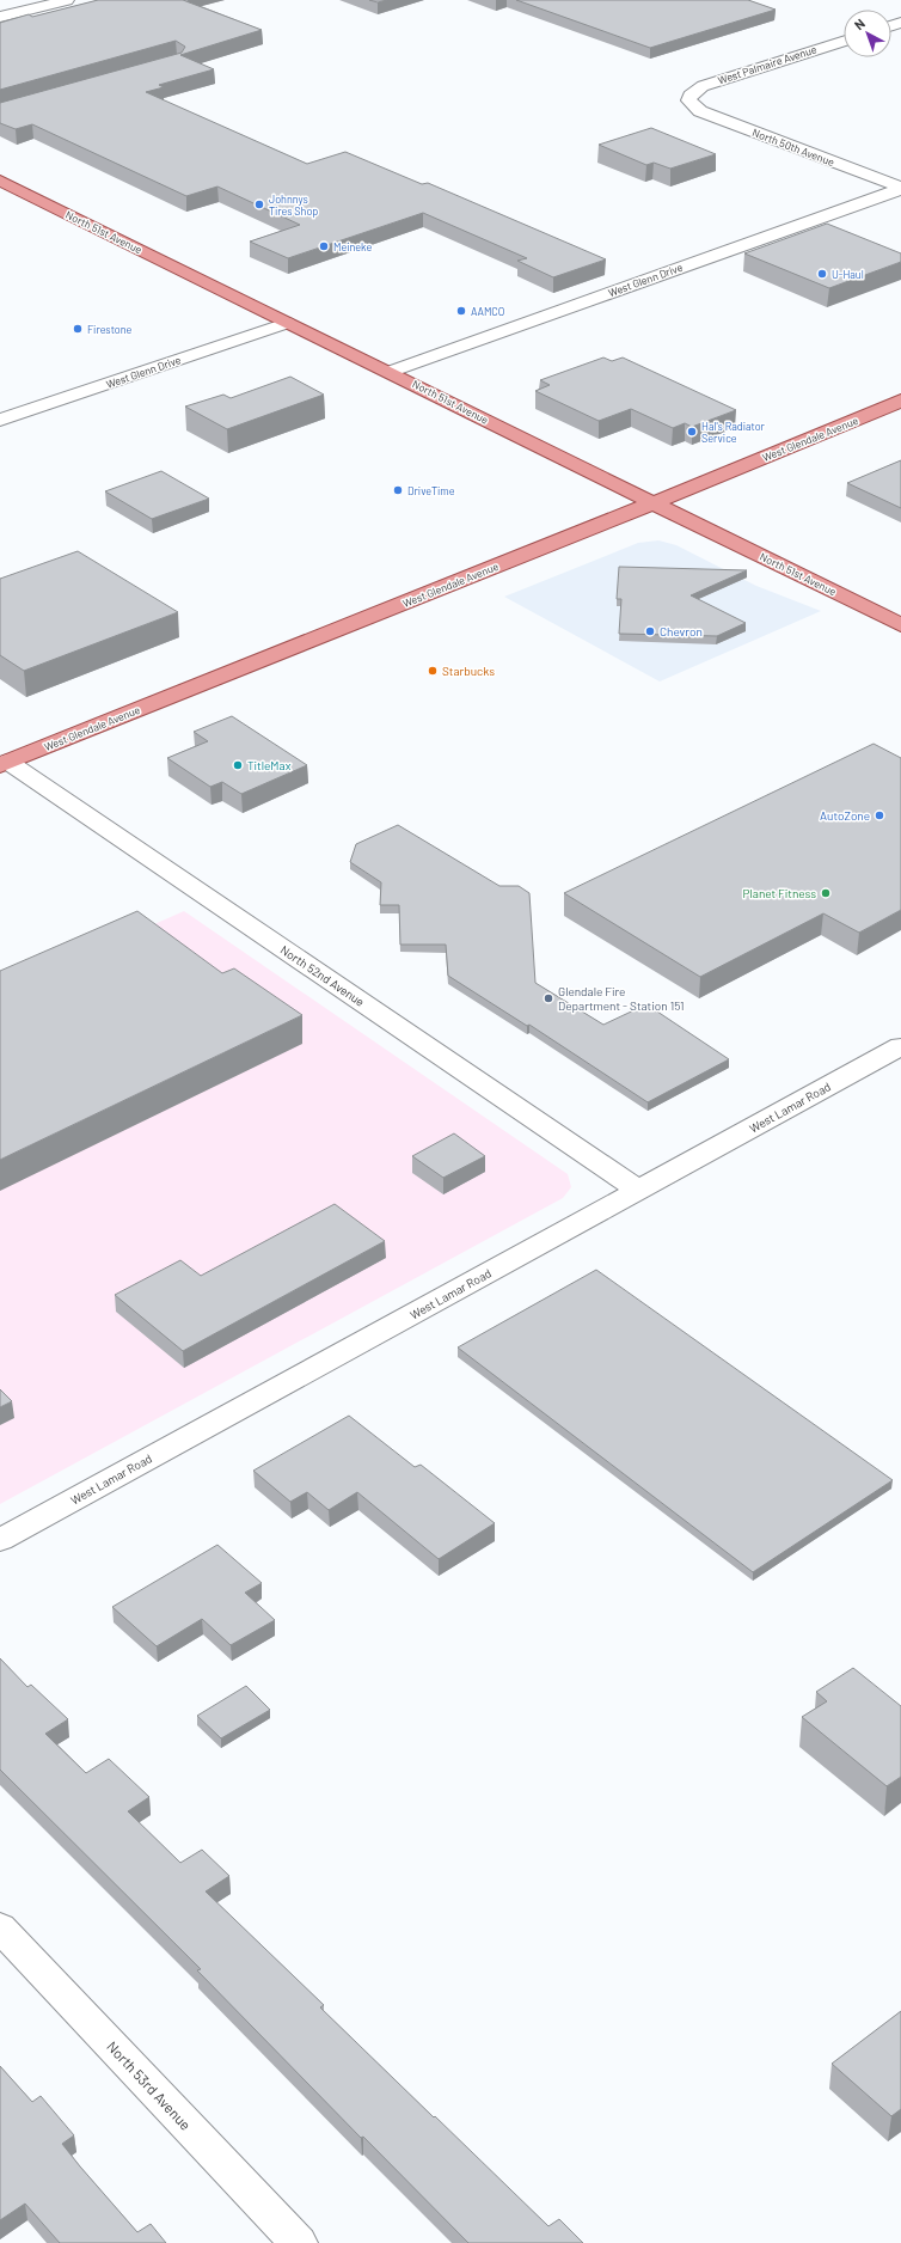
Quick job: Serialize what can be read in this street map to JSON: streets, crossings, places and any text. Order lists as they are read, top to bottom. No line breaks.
{"streets":{"main road":["North 51st Avenue","West Glendale Avenue"],"street":["West Palmaire Avenue","North 50th Avenue","West Glenn Drive","North 52nd Avenue","West Lamar Road","North 53rd Avenue"]},"crossings":[["West Palmaire Avenue","North 50th Avenue"],["North 50th Avenue","West Glenn Drive"],["North 51st Avenue","West Glenn Drive"],["North 51st Avenue","West Glendale Avenue"],["West Glendale Avenue","North 52nd Avenue"],["North 52nd Avenue","West Lamar Road"]],"places":["Johnnys Tires Shop","Meineke","U-Haul","AAMCO","Firestone","Hal's Radiator Service","DriveTime","Chevron","Starbucks","TitleMax","AutoZone","Planet Fitness","Glendale Fire Department - Station 151"],"north":"top left"}
